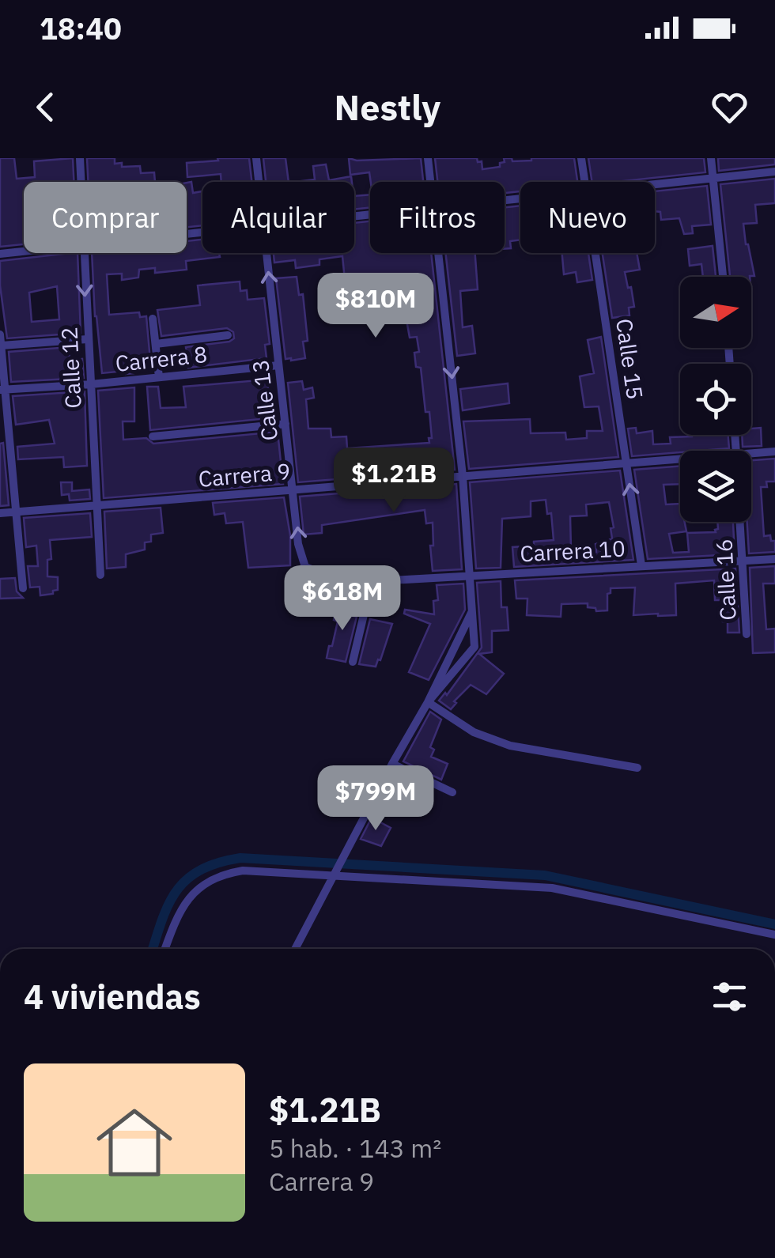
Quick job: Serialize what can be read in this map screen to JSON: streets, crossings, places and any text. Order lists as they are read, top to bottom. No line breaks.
{"streets":{"street":["Carrera 8","Calle 15","Calle 12","Calle 13","Carrera 9","Carrera 10","Calle 16"]},"crossings":[["Carrera 8","Calle 12"],["Carrera 8","Calle 13"],["Calle 15","Carrera 9"],["Calle 15","Carrera 10"],["Calle 12","Carrera 9"],["Calle 13","Carrera 9"],["Calle 13","Carrera 10"],["Carrera 10","Calle 16"]],"one_way":["Calle 13"],"north":"right","page":{"status":"18:40","header":"Nestly","chip":["Comprar","Alquilar","Filtros","Nuevo"],"price":["$810M","$1.21B","$618M","$799M"],"heading":"4 viviendas","list":[{"name":"$1.21B","note":"5 hab. · 143 m² · Carrera 9"}]}}
